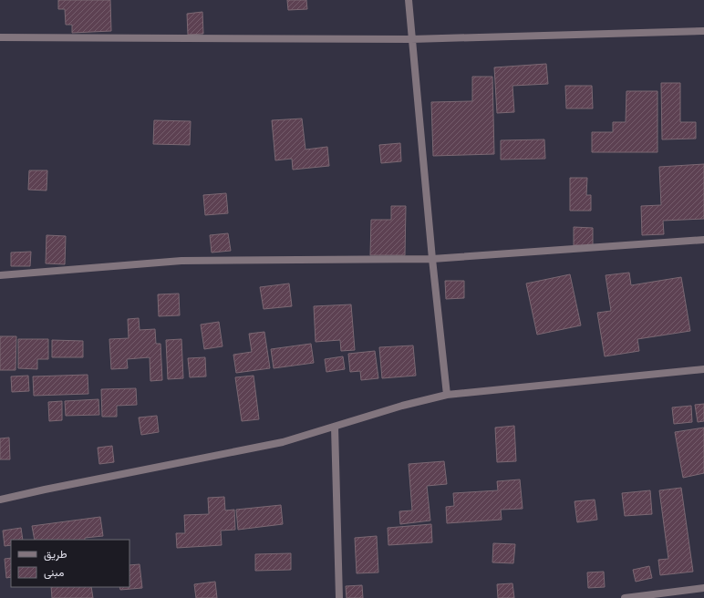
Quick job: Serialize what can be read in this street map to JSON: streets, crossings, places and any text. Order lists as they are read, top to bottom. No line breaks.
{"legend":["طريق","مبنى"]}
